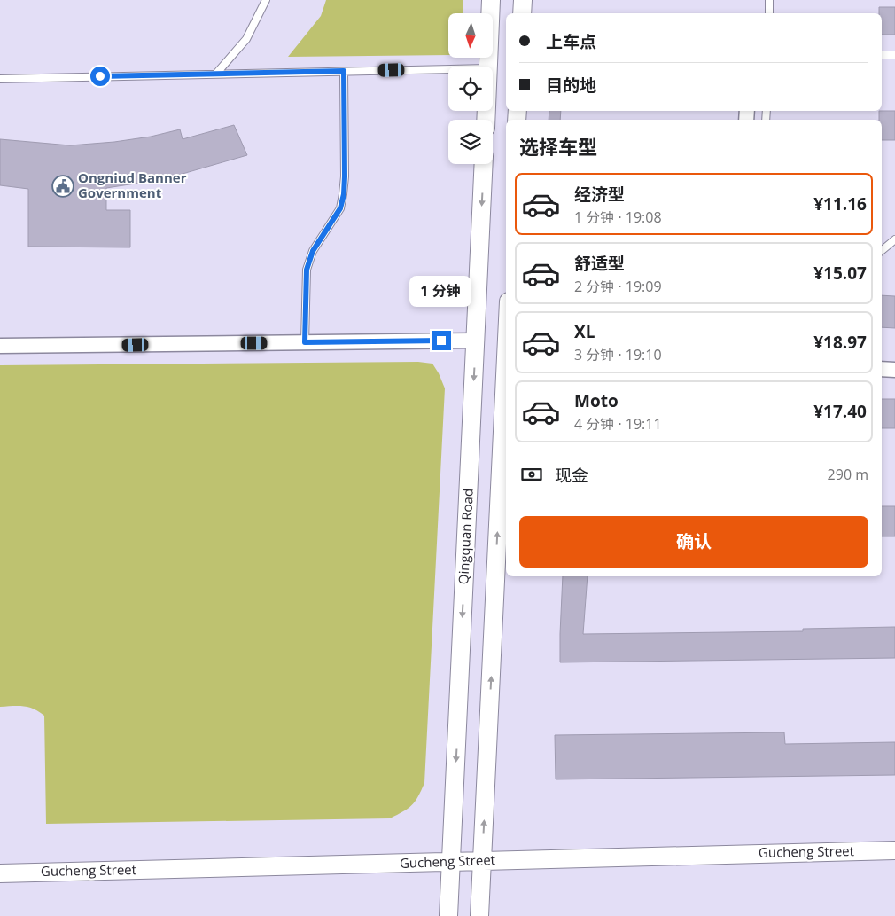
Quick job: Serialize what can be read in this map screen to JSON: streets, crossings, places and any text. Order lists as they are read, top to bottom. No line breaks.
{"streets":{"street":["Qingquan Road","Gucheng Street"]},"crossings":[["Qingquan Road","Gucheng Street"]],"places":{"public building":["Ongniud Banner Government"]},"north":"bottom","page":{"banner":["上车点","目的地"],"heading":"选择车型","list":[{"name":"经济型","note":"1 分钟 · 19:08","value":"¥11.16"},{"name":"舒适型","note":"2 分钟 · 19:09","value":"¥15.07"},{"name":"XL","note":"3 分钟 · 19:10","value":"¥18.97"},{"name":"Moto","note":"4 分钟 · 19:11","value":"¥17.40"}],"bubble":"1 分钟","pay":["现金","290 m"],"buttons":"确认"}}
